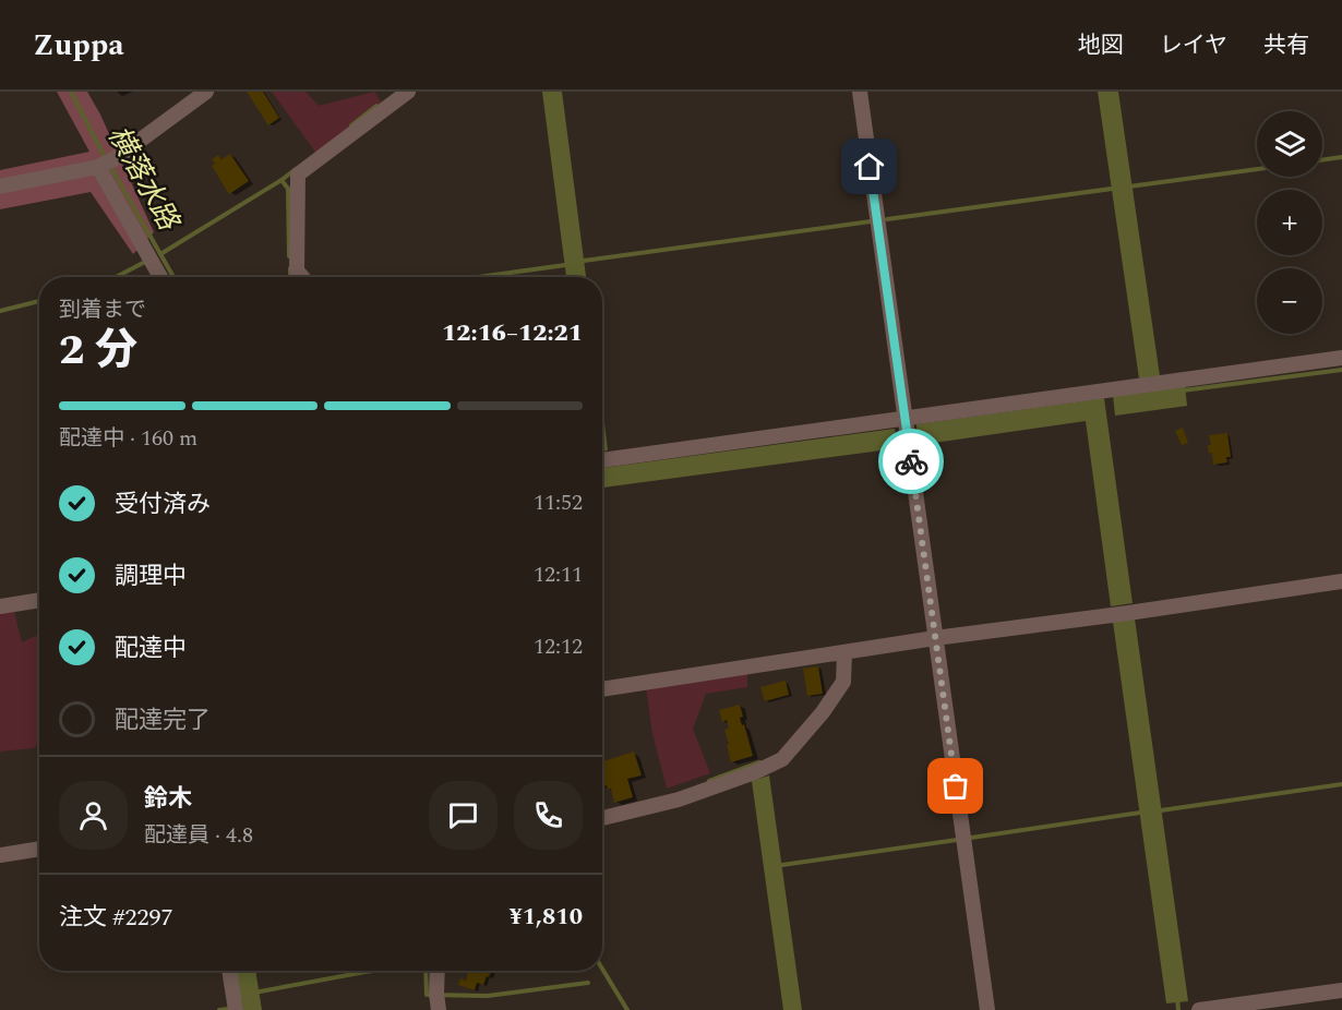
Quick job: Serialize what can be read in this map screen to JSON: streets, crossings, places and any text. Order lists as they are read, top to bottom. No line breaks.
{"water":["横落水路"],"page":{"header":"Zuppa","nav":["地図","レイヤ","共有"],"map_buttons":["+","−"],"heading":["2 分","到着まで","12:16–12:21"],"panel":["鈴木","配達員 · 4.8","注文 #2297","¥1,810"],"bar":"配達中 · 160 m","list":[["受付済み","11:52"],["調理中","12:11"],["配達中","12:12"],"配達完了"]}}
